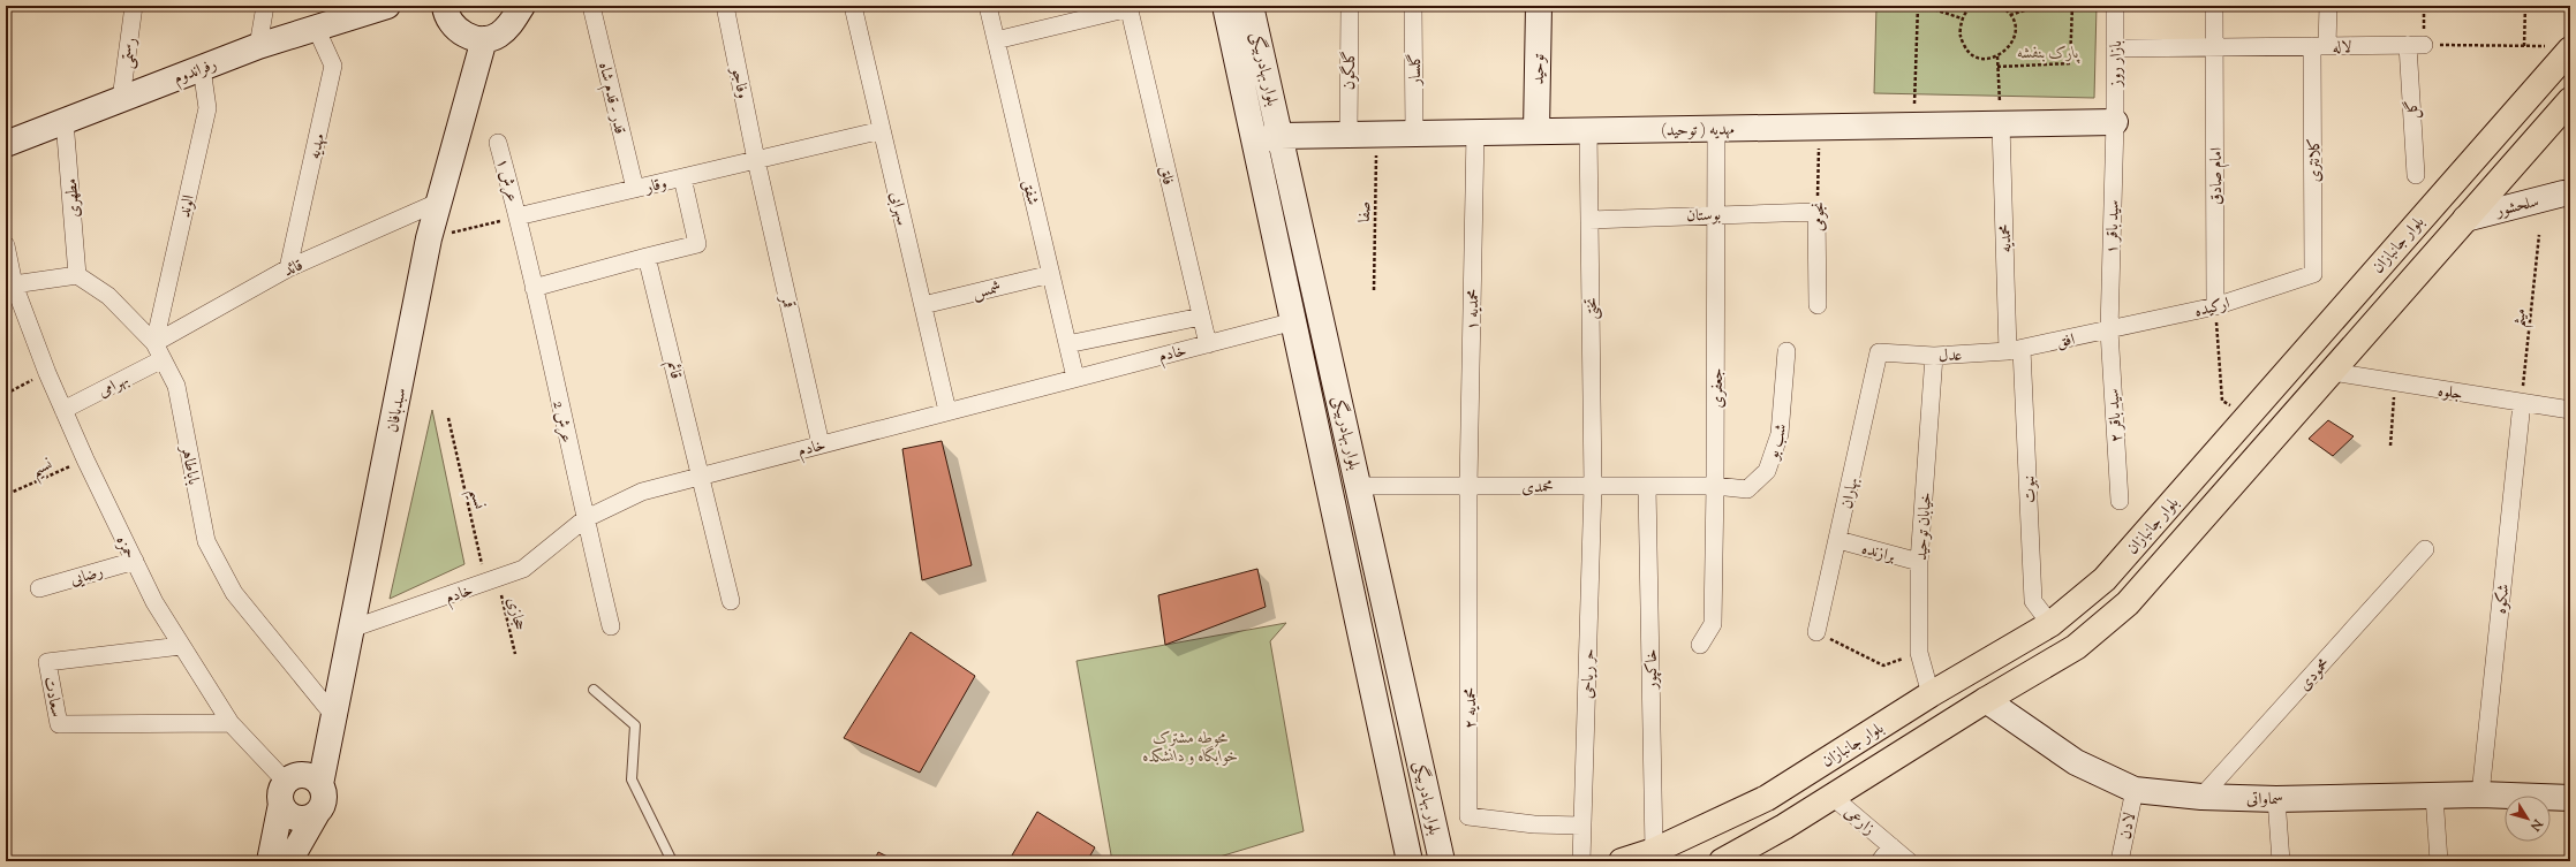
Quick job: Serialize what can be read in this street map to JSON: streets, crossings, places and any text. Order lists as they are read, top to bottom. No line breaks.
{"streets":{"main road":["بلوار جانبازان"],"street":["لاله","رستمی","بازار روز","بلوار بهادربیگی","گلسار","توحید","رفراندوم","گلگون","وفاجو","قدر - قدم شاه","گل","مهدیه ( توحید)","مهدیه","کلانتری","فلق","امام صادق","عرش ۱","وقار","شفق","مطهری","سلحشور","الوند","سهرابی","بوستان","نجومی","سید باقر ۱","محمدیه","قائد","شمس","قمر","ارکیده","تختی","محمدیه ۱","افق","خادم","عدل","قائم","بهرامی","جعفری","جلوه","سبدبافان","سید باقر ۲","عرش 2","شب بو","باباطاهر","محمدی","نبوت","بهاران","خیابان توحید","حمزه","برازنده","رضایی","شکوه","خاکپور","حر ریاحی","محمودی","سعادت","محمدیه ۲","سماواتی","زارعی","لادن"],"path":["صفا","میثم","نسیم","حجازی"]},"crossings":[["لاله","بازار روز"],["لاله","گل"],["لاله","کلانتری"],["لاله","امام صادق"],["رستمی","رفراندوم"],["بازار روز","مهدیه ( توحید)"],["بازار روز","سید باقر ۱"],["بلوار بهادربیگی","مهدیه ( توحید)"],["بلوار بهادربیگی","خادم"],["بلوار بهادربیگی","محمدی"],["گلسار","مهدیه ( توحید)"],["توحید","مهدیه ( توحید)"],["رفراندوم","مهدیه"],["رفراندوم","مطهری"],["رفراندوم","الوند"],["گلگون","مهدیه ( توحید)"],["وفاجو","وقار"],["وفاجو","قمر"],["قدر - قدم شاه","وقار"],["مهدیه ( توحید)","صفا"],["مهدیه ( توحید)","نجومی"],["مهدیه ( توحید)","سید باقر ۱"],["مهدیه ( توحید)","محمدیه"],["مهدیه ( توحید)","تختی"],["مهدیه ( توحید)","محمدیه ۱"],["مهدیه ( توحید)","جعفری"],["مهدیه","قائد"],["کلانتری","ارکیده"],["فلق","خادم"],["امام صادق","ارکیده"],["عرش ۱","وقار"],["عرش ۱","عرش 2"],["وقار","سهرابی"],["وقار","قمر"],["وقار","عرش 2"],["شفق","شمس"],["شفق","خادم"],["مطهری","باباطاهر"],["سلحشور","بلوار جانبازان"],["الوند","قائد"],["الوند","باباطاهر"],["سهرابی","شمس"],["سهرابی","خادم"],["بوستان","نجومی"],["بوستان","تختی"],["بوستان","جعفری"],["سید باقر ۱","ارکیده"],["سید باقر ۱","افق"],["سید باقر ۱","سید باقر ۲"],["محمدیه","افق"],["محمدیه","عدل"],["محمدیه","نبوت"],["بلوار جانبازان","جلوه"],["بلوار جانبازان","نبوت"],["بلوار جانبازان","خیابان توحید"],["بلوار جانبازان","خاکپور"],["بلوار جانبازان","سماواتی"],["بلوار جانبازان","زارعی"],["قائد","سبدبافان"],["قائد","باباطاهر"],["قمر","خادم"],["ارکیده","افق"],["ارکیده","سید باقر ۲"],["تختی","محمدی"],["تختی","حر ریاحی"],["محمدیه ۱","محمدی"],["محمدیه ۱","محمدیه ۲"],["میثم","جلوه"],["میثم","شکوه"],["افق","عدل"],["افق","سید باقر ۲"],["افق","نبوت"],["خادم","قائم"],["خادم","سبدبافان"],["خادم","عرش 2"],["خادم","نسیم"],["خادم","حجازی"],["عدل","نبوت"],["عدل","بهاران"],["عدل","خیابان توحید"],["بهرامی","باباطاهر"],["بهرامی","حمزه"],["جعفری","شب بو"],["جعفری","محمدی"],["جلوه","شکوه"],["سبدبافان","باباطاهر"],["سبدبافان","حمزه"],["شب بو","محمدی"],["نسیم","حمزه"],["نسیم","حجازی"],["محمدی","خاکپور"],["محمدی","حر ریاحی"],["محمدی","محمدیه ۲"],["بهاران","برازنده"],["خیابان توحید","برازنده"],["حمزه","رضایی"],["حمزه","سعادت"],["شکوه","سماواتی"],["حر ریاحی","محمدیه ۲"],["محمودی","سماواتی"],["سماواتی","لادن"]],"parks":["پارک بنفشه","محوطه مشترک خوابگاه و دانشکده"],"north":"bottom right"}
